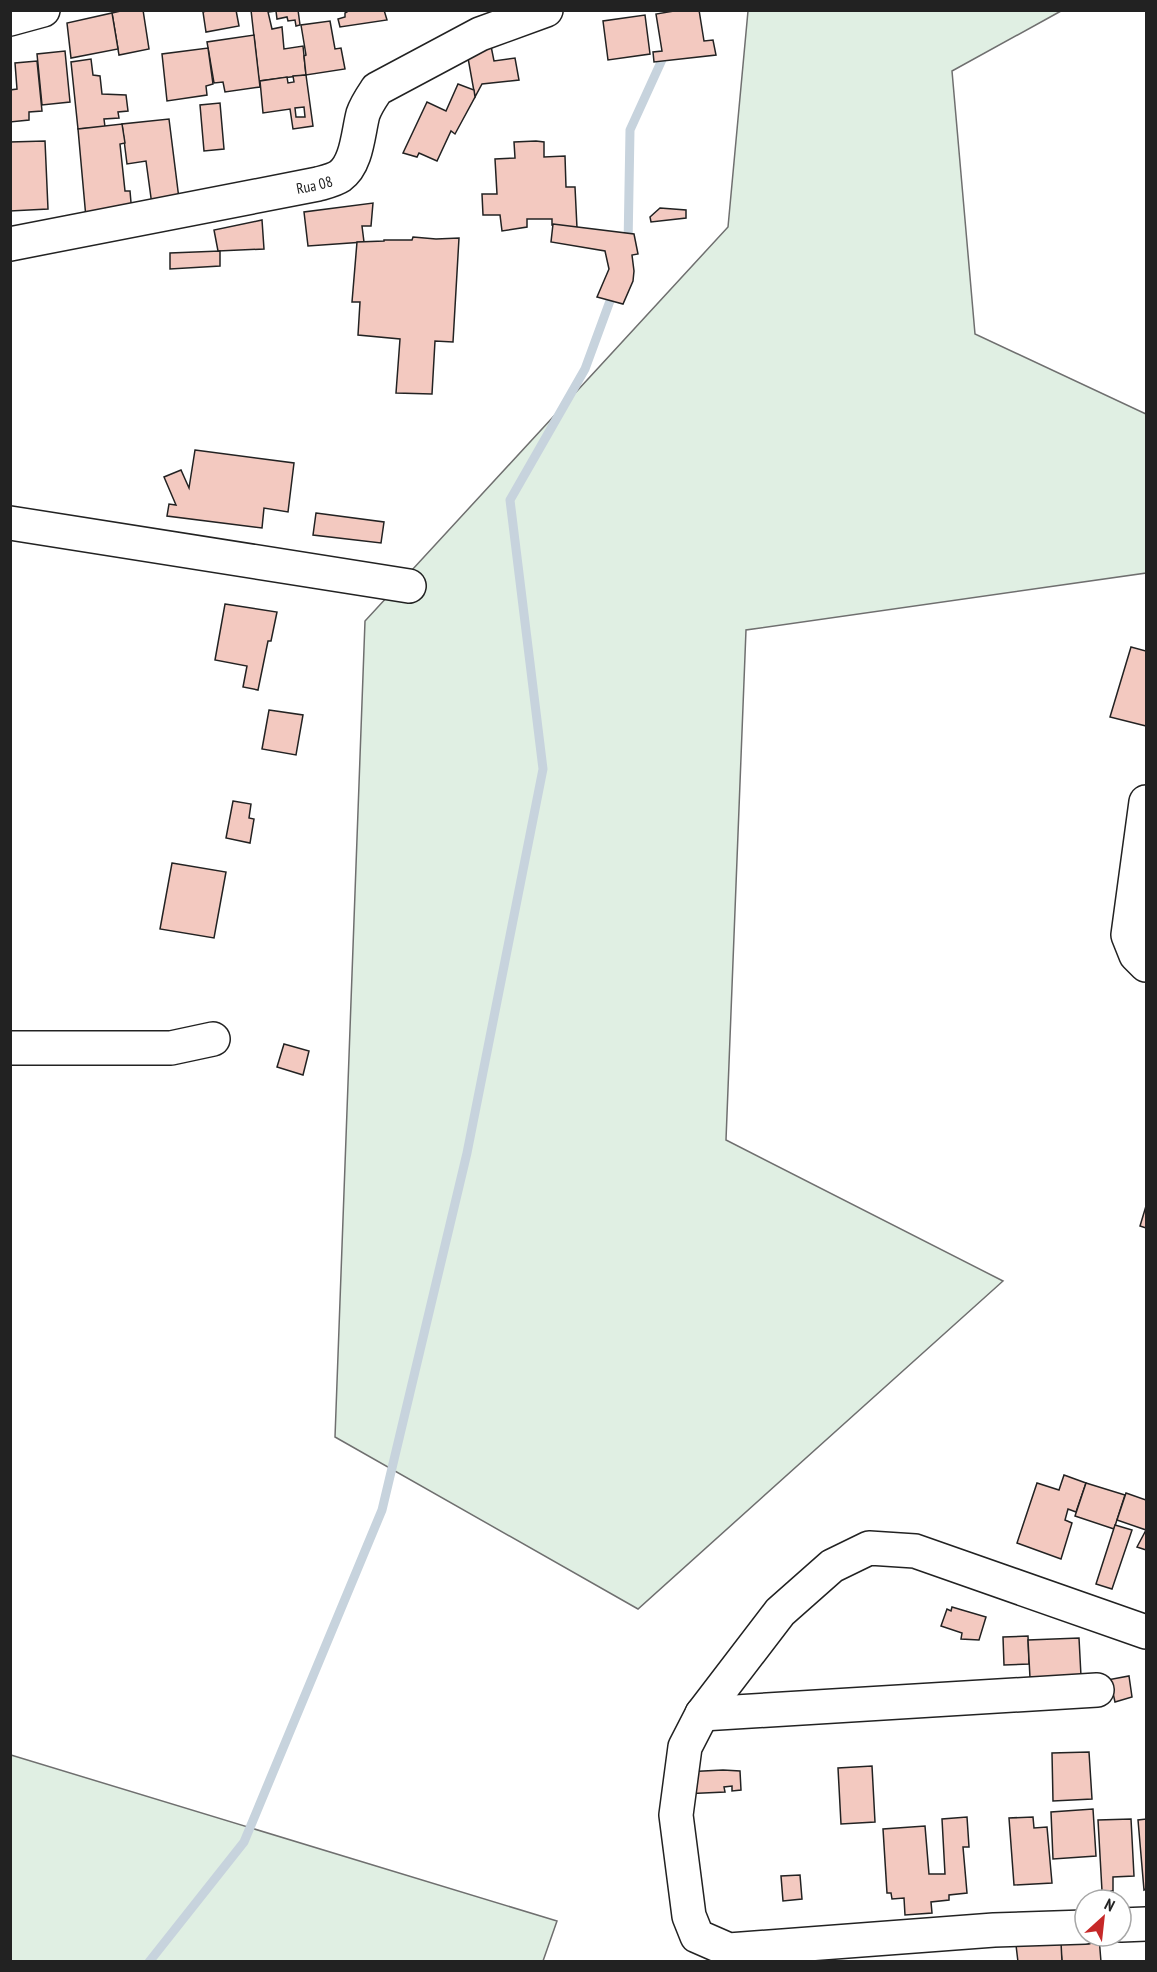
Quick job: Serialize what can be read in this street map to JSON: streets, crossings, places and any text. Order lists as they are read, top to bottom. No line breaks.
{"streets":{"street":["Rua 08"]},"north":"top right"}
